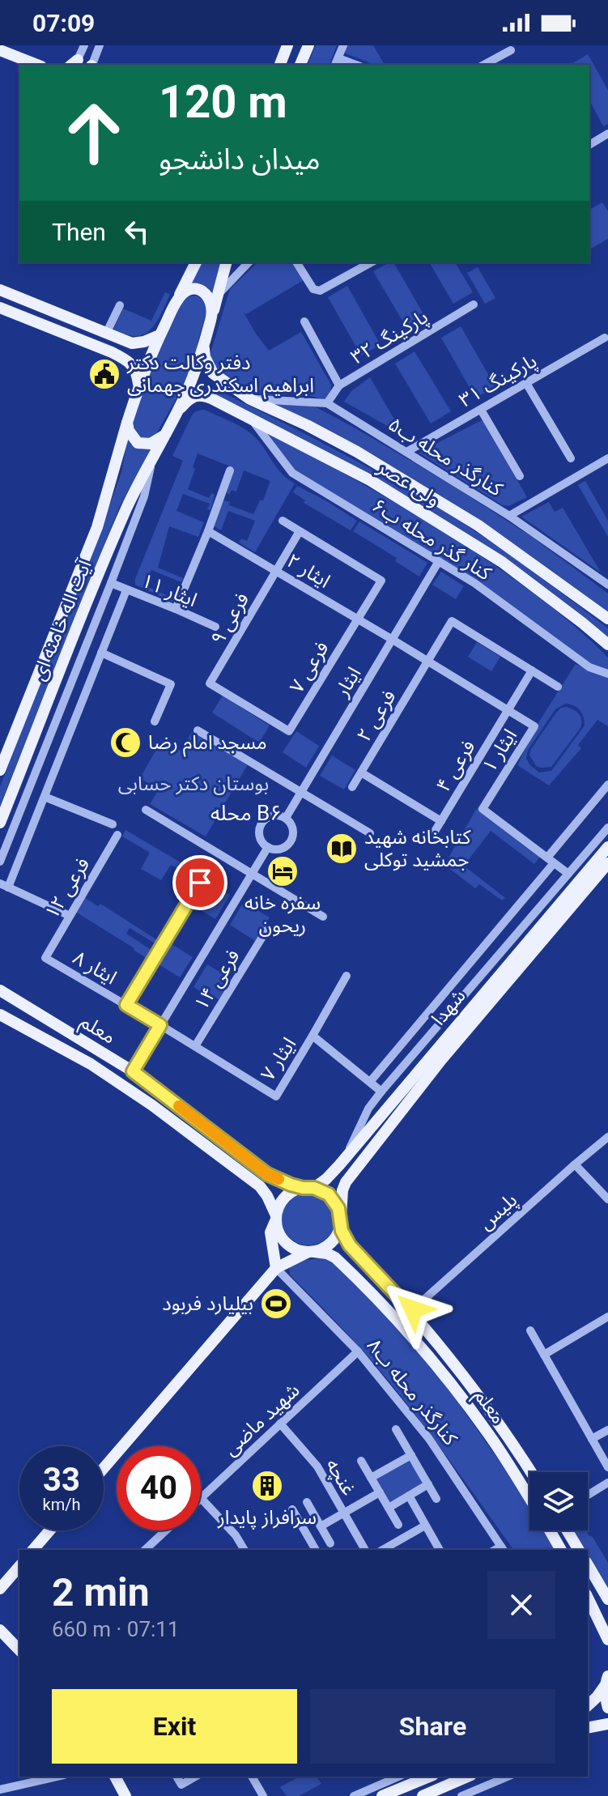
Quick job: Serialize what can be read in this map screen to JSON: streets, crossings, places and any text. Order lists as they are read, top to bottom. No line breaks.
{"streets":{"main road":["ولی عصر","آیت اله خامنه ای","شهدا","معلم"],"street":["پارکینگ ۳۲","پارکینگ ۳۱","کنارگذر محله ب۵","کنار گذر محله ب۶","ایثار ۲","ایثار ۱۱","فرعی ۹","فرعی ۷","ایثار","فرعی ۲","ایثار ۱","فرعی ۴","فرعی ۱۲","ایثار ۸","فرعی ۱۴","ایثار ۷","پلیس","کنارگذر محله ب۸","شهید ماضی","غنچه"]},"crossings":[["پارکینگ ۳۲","کنارگذر محله ب۵"],["پارکینگ ۳۱","کنارگذر محله ب۵"],["کنارگذر محله ب۵","ولی عصر"],["ولی عصر","کنار گذر محله ب۶"],["ولی عصر","آیت اله خامنه ای"],["کنار گذر محله ب۶","ایثار"],["ایثار ۲","فرعی ۹"],["ایثار ۲","فرعی ۷"],["ایثار ۲","ایثار"],["ایثار ۲","ایثار ۱"],["فرعی ۹","فرعی ۷"],["ایثار","ایثار ۱"],["فرعی ۲","ایثار ۱"],["فرعی ۲","فرعی ۴"],["ایثار ۱","فرعی ۴"],["فرعی ۱۲","ایثار ۸"],["ایثار ۸","ایثار ۷"],["فرعی ۱۴","ایثار ۷"],["شهدا","معلم"],["معلم","پلیس"],["کنارگذر محله ب۸","شهید ماضی"],["شهید ماضی","غنچه"]],"districts":["محله B۶"],"parks":["بوستان دکتر حسابی"],"places":{"public building":["دفتر وکالت دکتر ابراهیم اسکندری جهمانی"],"mosque":["مسجد امام رضا"],"library":["کتابخانه شهید جمشید توکلی"],"hotel":["سفره خانه ریحون"],"sports":["بیلیارد فربود"],"building":["سرافراز پایدار"]},"page":{"status":"07:09","turn":["120 m","میدان دانشجو"],"then":"Then","speed":"33 km/h","limit":"40","heading":["2 min","660 m · 07:11"],"buttons":["Exit","Share"]}}
